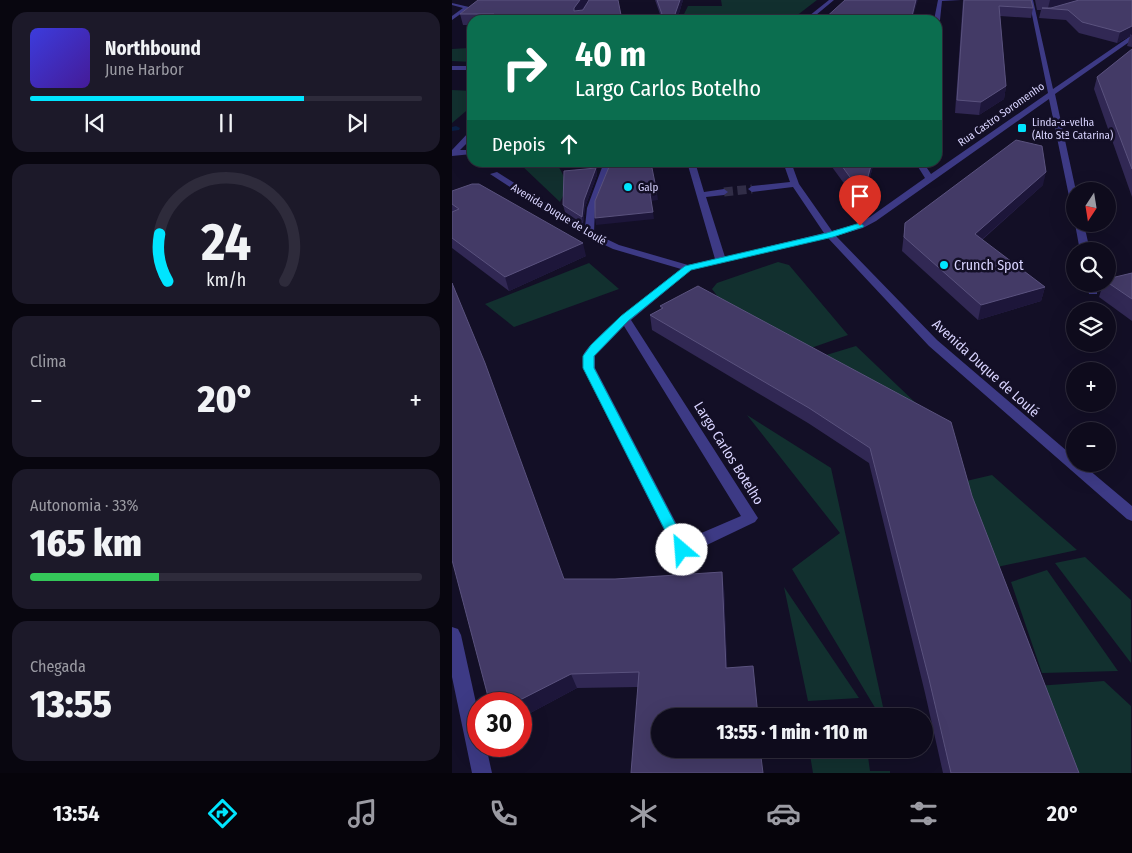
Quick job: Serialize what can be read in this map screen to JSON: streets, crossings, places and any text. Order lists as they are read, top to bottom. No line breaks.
{"streets":{"street":["Rua Castro Soromenho","Avenida Duque de Loulé","Largo Carlos Botelho"]},"crossings":[["Rua Castro Soromenho","Avenida Duque de Loulé"],["Avenida Duque de Loulé","Largo Carlos Botelho"]],"places":{"transit":["Linda-a-velha (Alto Stª Catarina)"],"other":["Galp","Crunch Spot"]},"north":"bottom","page":{"turn":["40 m","Largo Carlos Botelho"],"song":["Northbound","June Harbor"],"then":"Depois","map_buttons":["+","−"],"tile":["Clima",["Autonomia · 33%","165 km"],["Chegada","13:55"]],"heat":["−","20°","+"],"limit":"30","trip":"13:55 · 1 min · 110 m","tabs":["13:54","20°"],"gauge":["24","km/h"]}}
